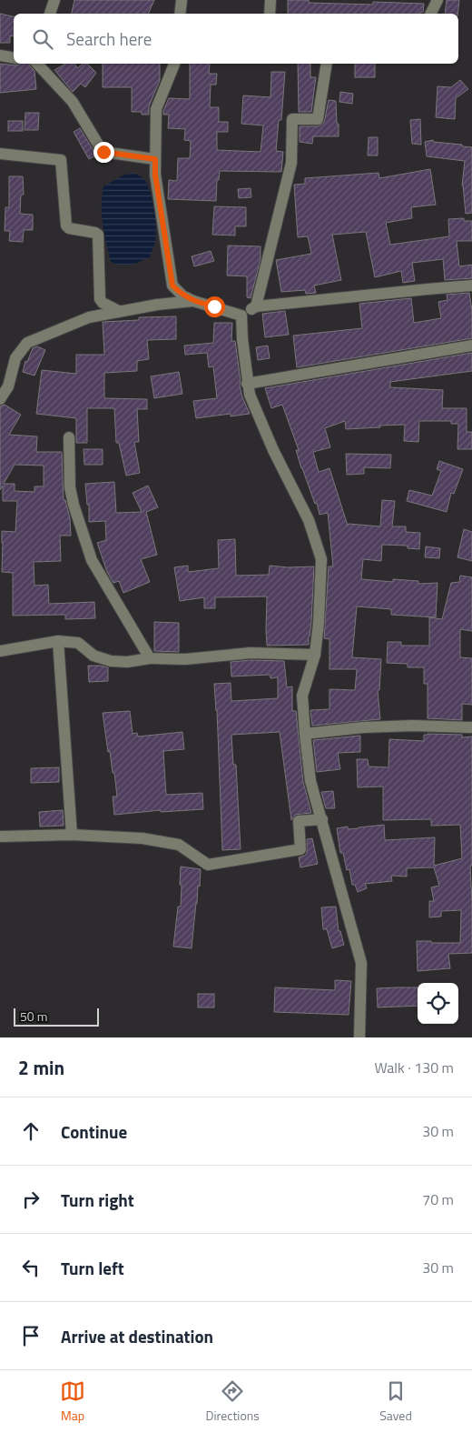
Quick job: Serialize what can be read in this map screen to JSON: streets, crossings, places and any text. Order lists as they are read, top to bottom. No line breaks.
{"scale_bar":"50 m","page":{"search":"Search here","scale":"50 m","heading":["2 min","Walk · 130 m"],"list":[["Continue","30 m"],["Turn right","70 m"],["Turn left","30 m"],"Arrive at destination"],"nav":["Map","Directions","Saved"]}}
